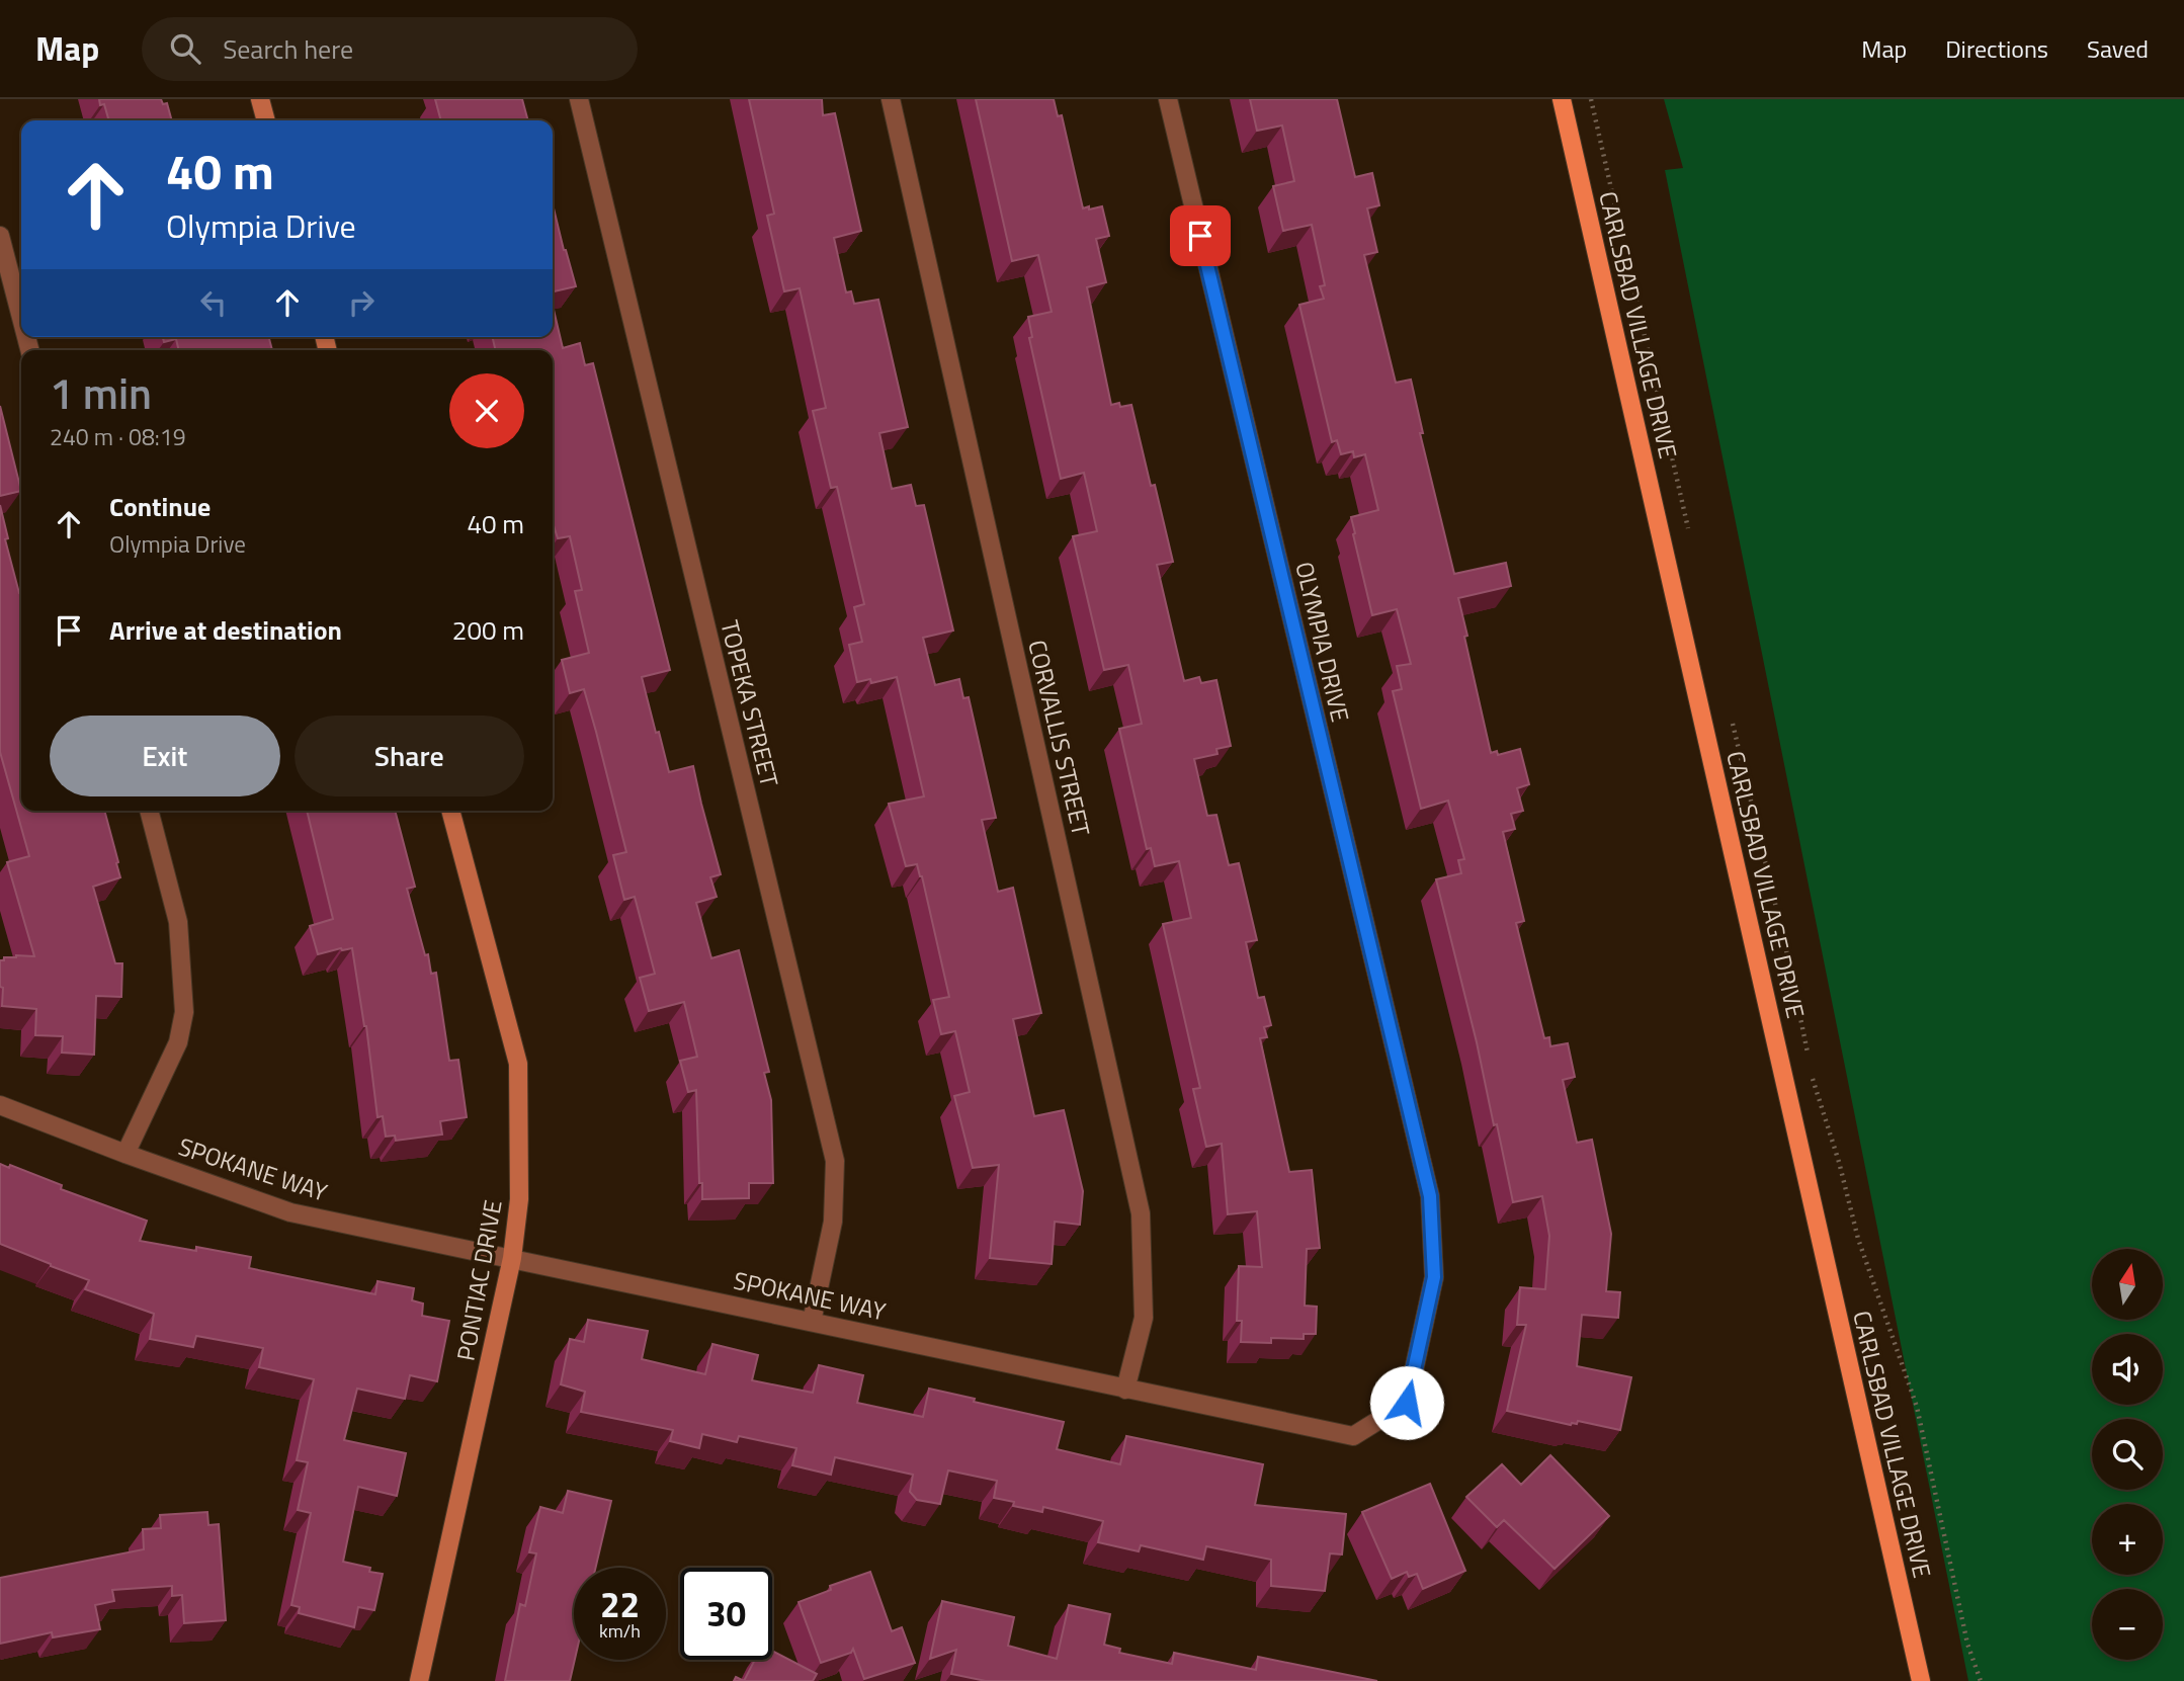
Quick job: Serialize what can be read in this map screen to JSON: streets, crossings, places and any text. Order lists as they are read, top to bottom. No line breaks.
{"streets":{"main road":["CARLSBAD VILLAGE DRIVE","PONTIAC DRIVE"],"street":["OLYMPIA DRIVE","TOPEKA STREET","CORVALLIS STREET","SPOKANE WAY"]},"crossings":[["OLYMPIA DRIVE","SPOKANE WAY"],["TOPEKA STREET","SPOKANE WAY"],["CORVALLIS STREET","SPOKANE WAY"],["SPOKANE WAY","PONTIAC DRIVE"]],"north":"top","page":{"header":"Map","search":"Search here","nav":["Map","Directions","Saved"],"turn":["40 m","Olympia Drive"],"heading":["1 min","240 m · 08:19"],"list":[{"name":"Continue","note":"Olympia Drive","value":"40 m"},{"name":"Arrive at destination","value":"200 m"}],"buttons":["Exit","Share"],"map_buttons":["+","−"],"speed":"22 km/h","limit":"30"}}
